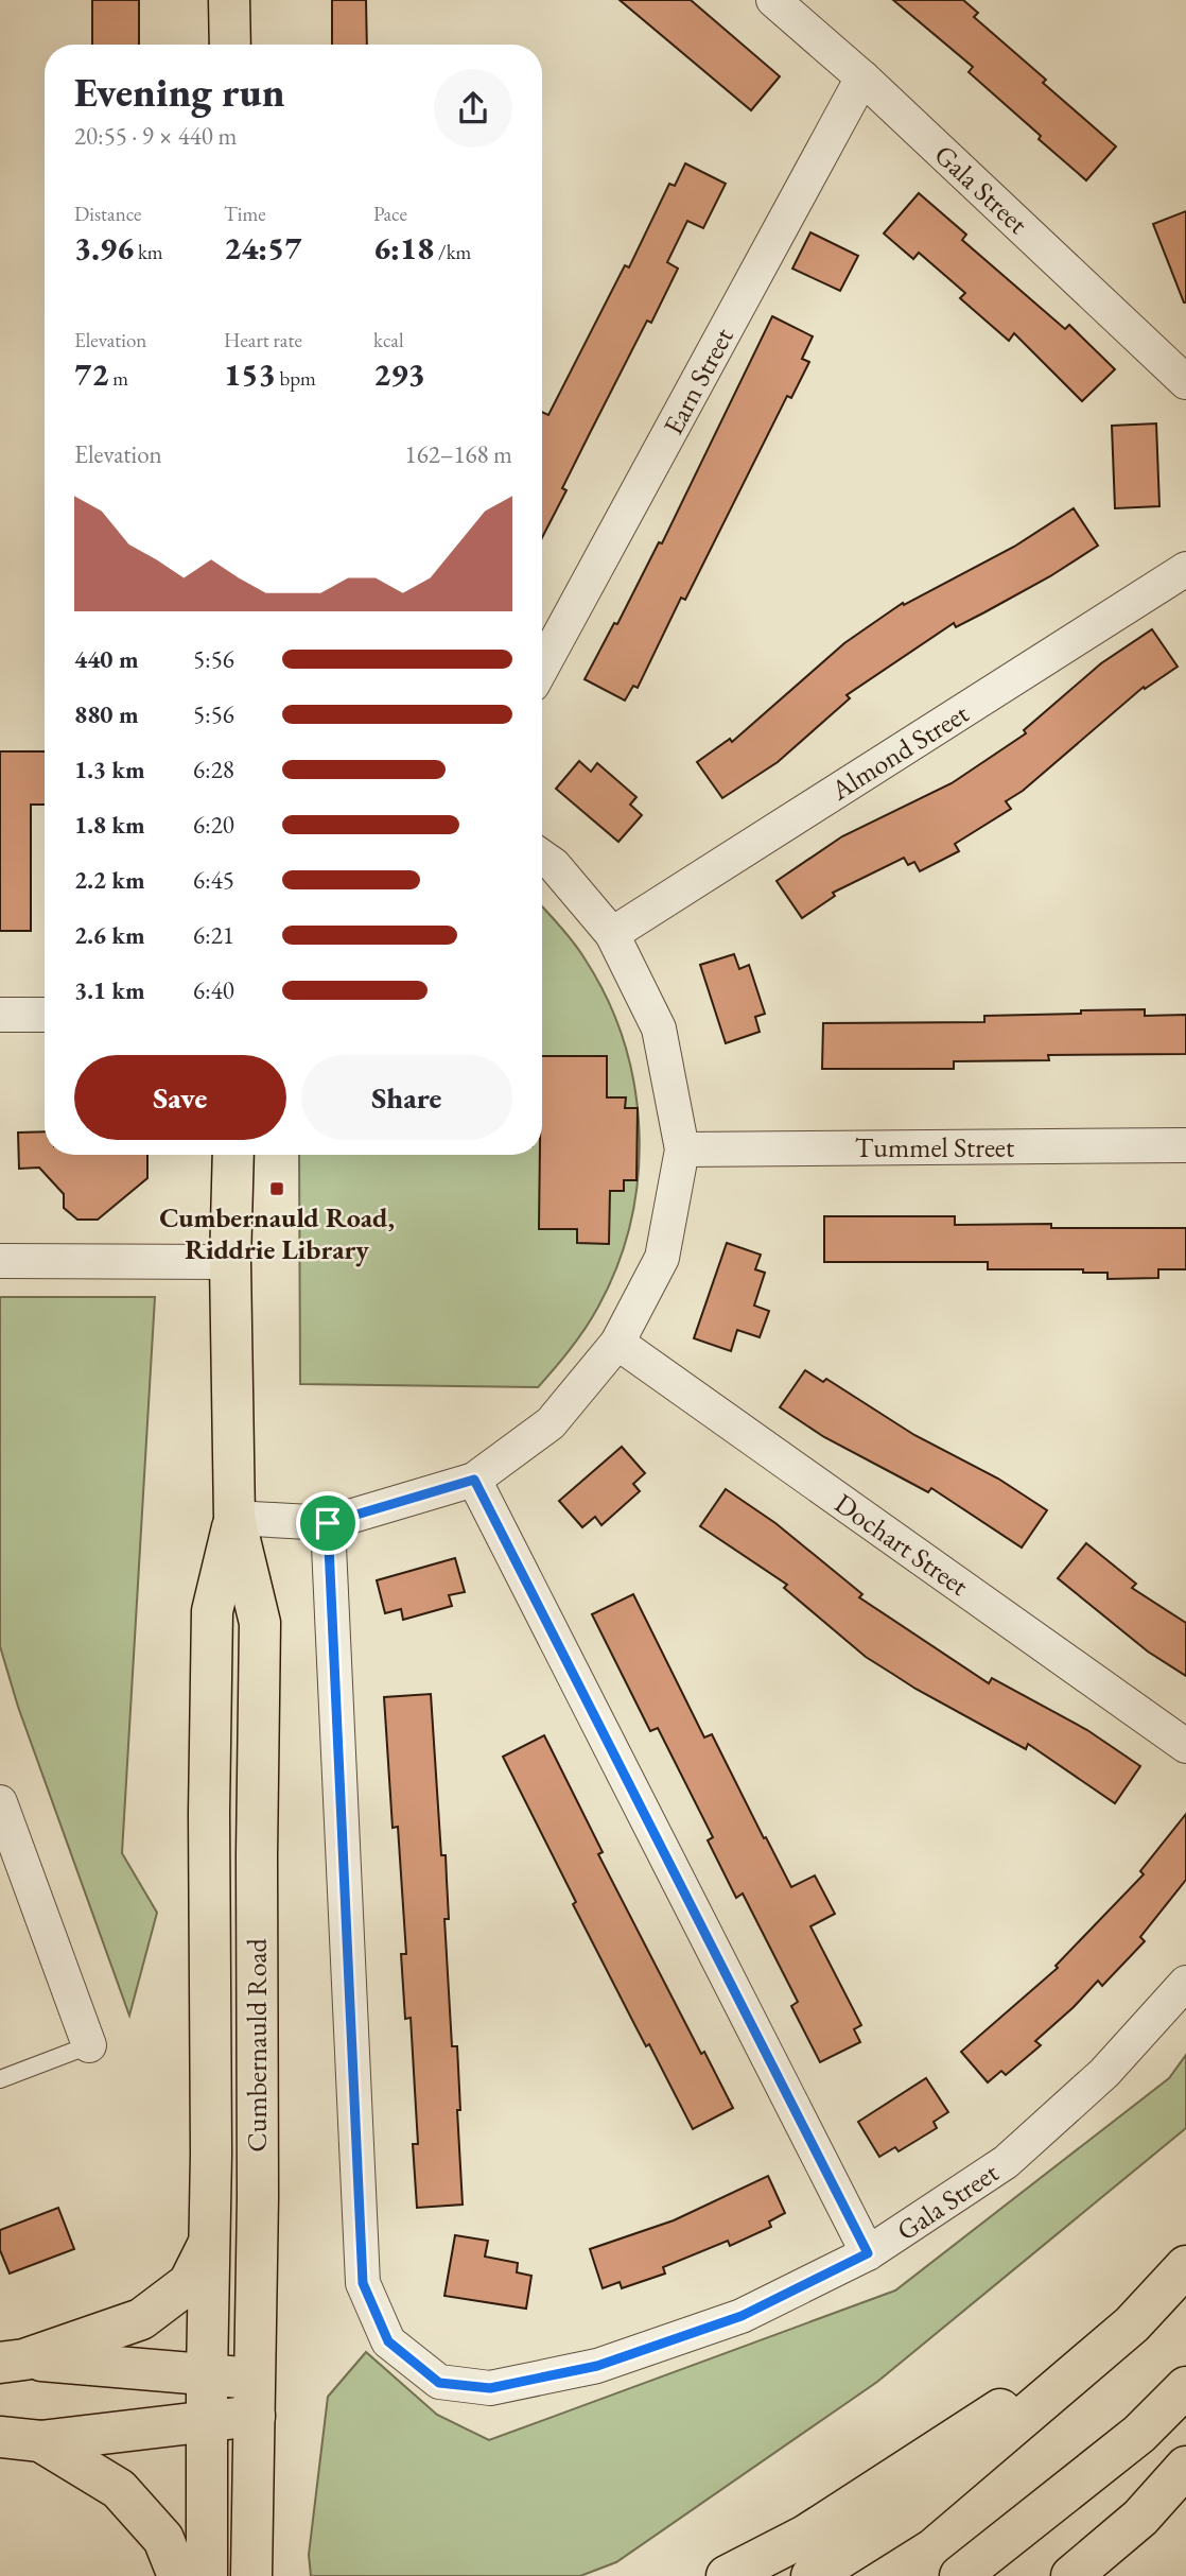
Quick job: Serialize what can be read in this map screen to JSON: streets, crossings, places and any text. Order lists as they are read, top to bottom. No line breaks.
{"streets":{"main road":["Cumbernauld Road"],"street":["Gala Street","Earn Street","Almond Street","Tummel Street","Dochart Street"]},"crossings":[["Gala Street","Earn Street"]],"places":{"transit":["Cumbernauld Road, Riddrie Library"]},"page":{"heading":["Evening run","20:55 · 9 × 440 m"],"stats":[["Distance","3.96 km"],["Time","24:57"],["Pace","6:18 /km"],["Elevation","72 m"],["Heart rate","153 bpm"],["kcal","293"]],"chart":["Elevation","162–168 m"],"list":[{"name":"440 m","note":"5:56"},{"name":"880 m","note":"5:56"},{"name":"1.3 km","note":"6:28"},{"name":"1.8 km","note":"6:20"},{"name":"2.2 km","note":"6:45"},{"name":"2.6 km","note":"6:21"},{"name":"3.1 km","note":"6:40"}],"buttons":["Save","Share"]}}
